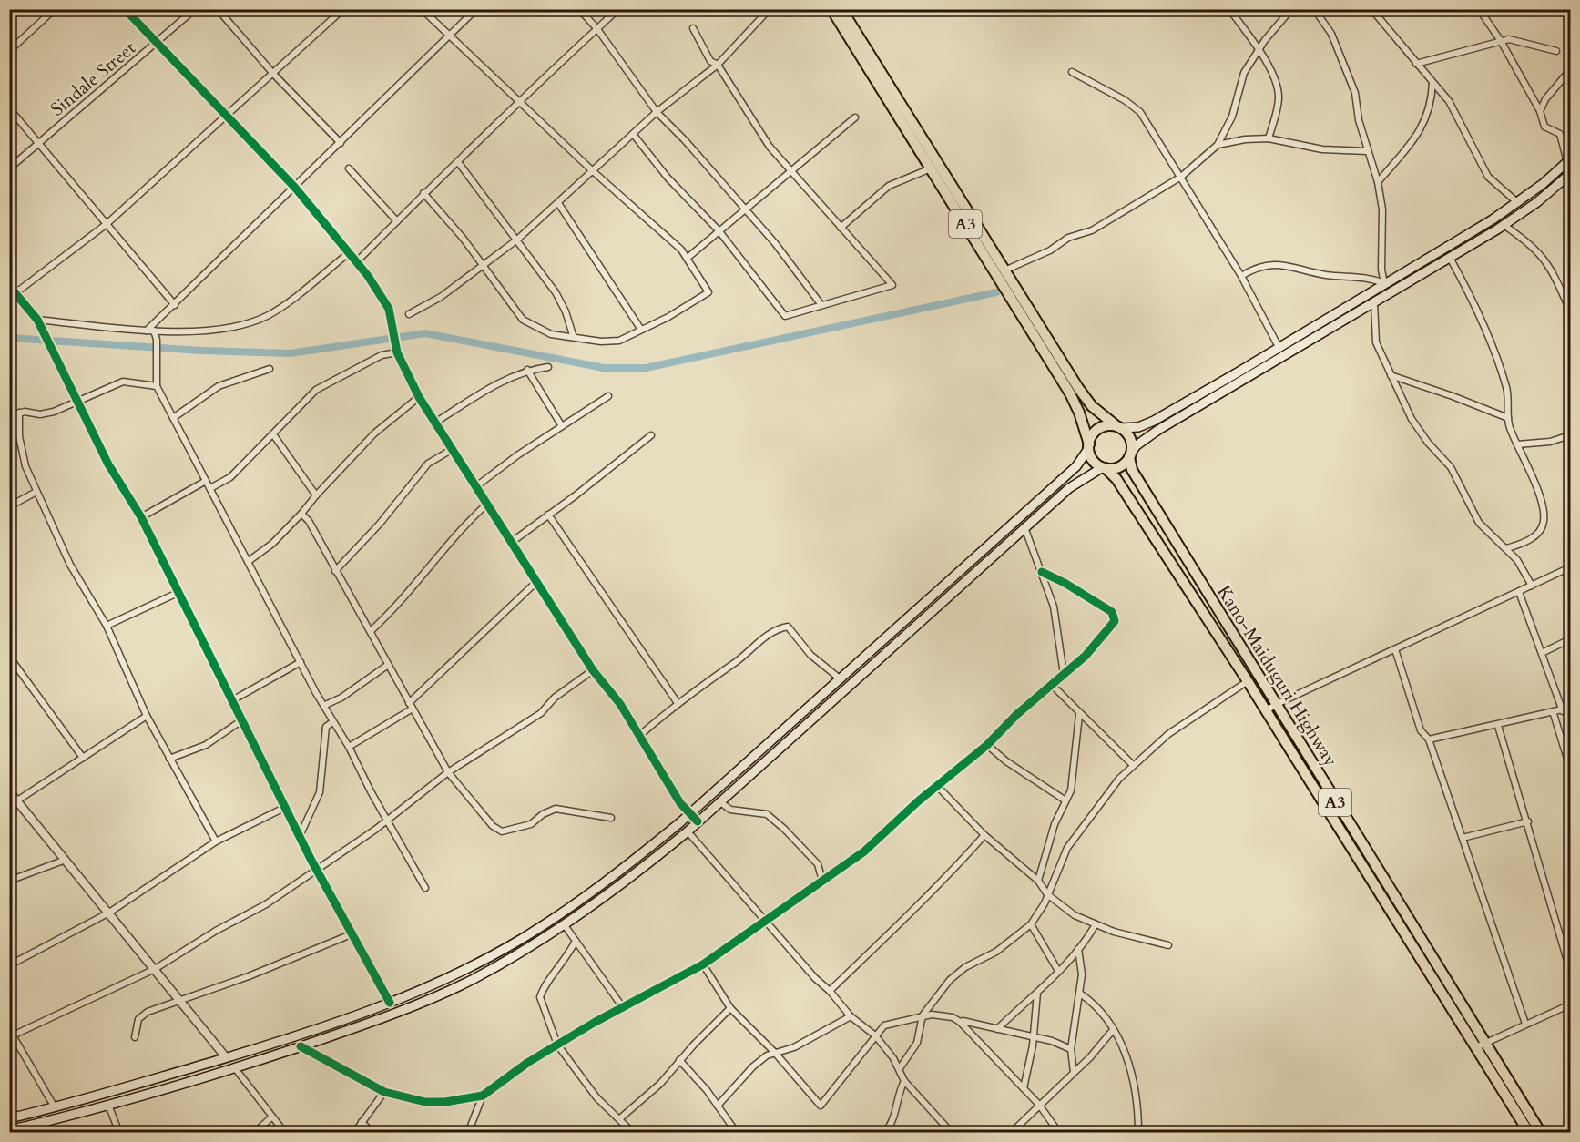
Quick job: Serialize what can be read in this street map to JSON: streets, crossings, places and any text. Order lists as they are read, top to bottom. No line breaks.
{"streets":{"highway":["A3","Kano-Maiduguri Highway"],"street":["Sindale Street"]},"crossings":[["A3","Kano-Maiduguri Highway"]]}
